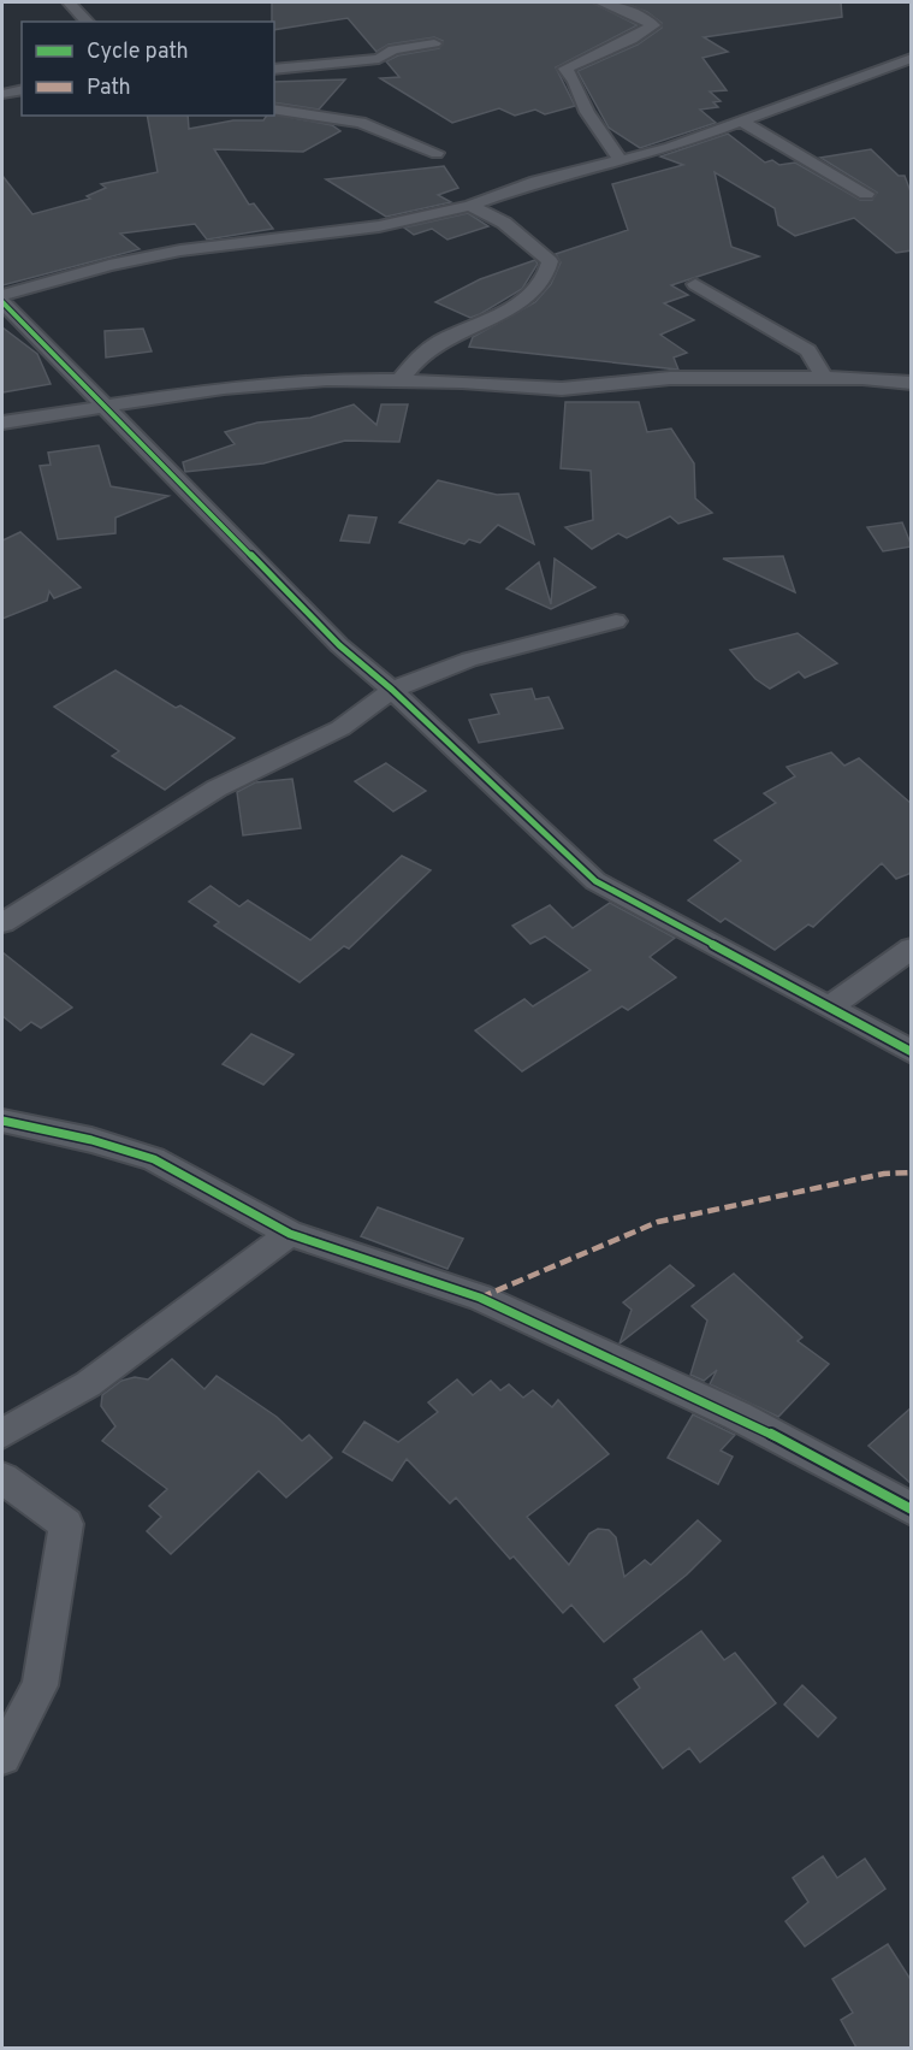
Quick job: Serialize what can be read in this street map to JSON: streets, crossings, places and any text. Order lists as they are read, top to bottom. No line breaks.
{"legend":["Cycle path","Path"]}
